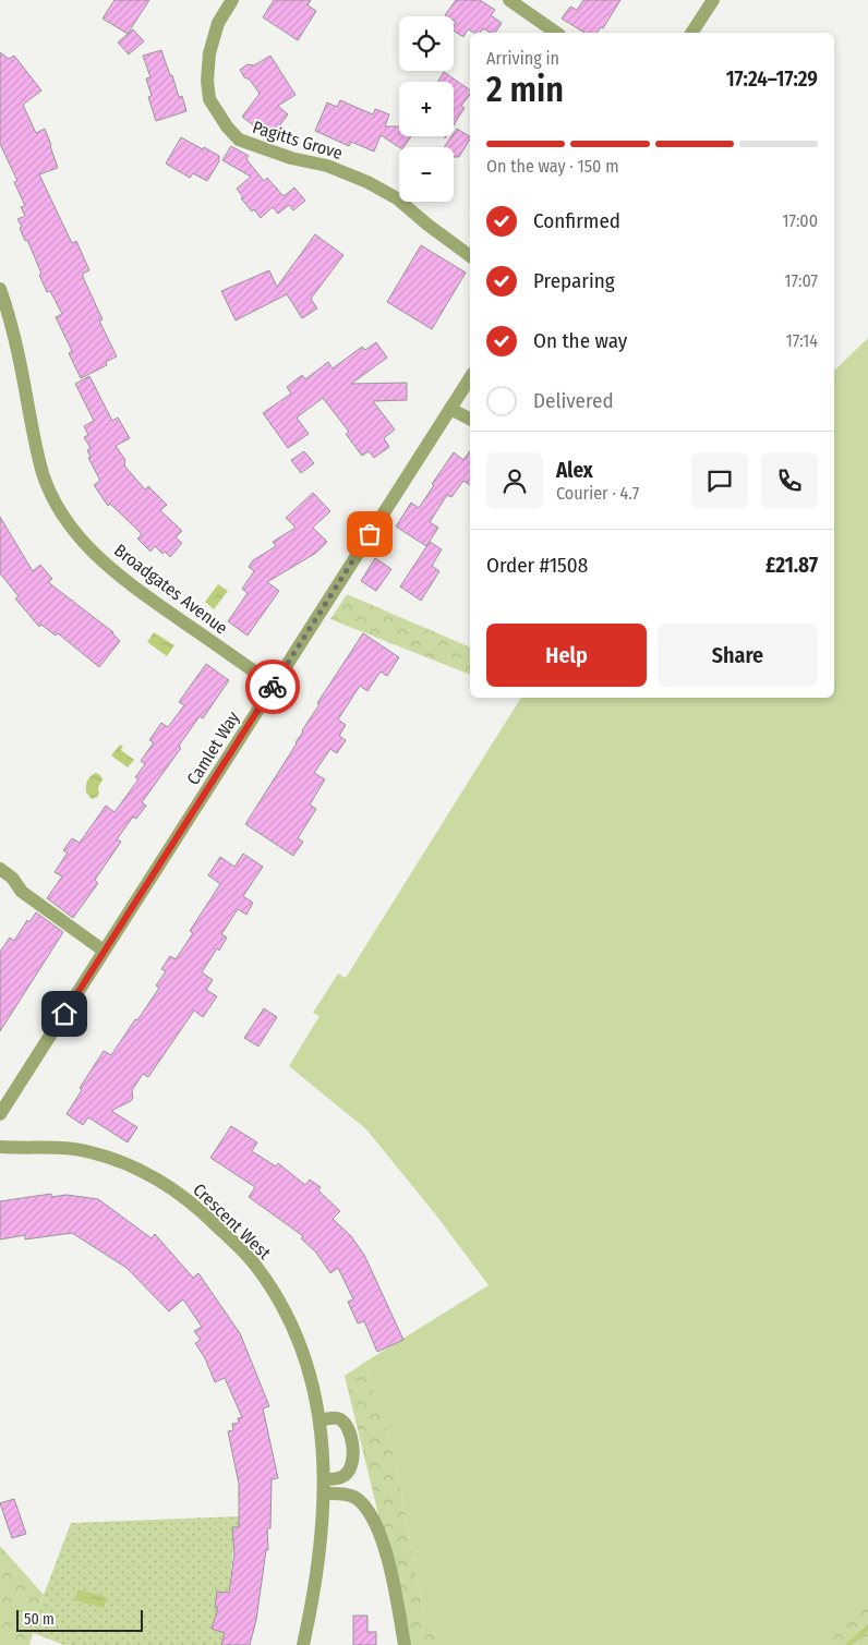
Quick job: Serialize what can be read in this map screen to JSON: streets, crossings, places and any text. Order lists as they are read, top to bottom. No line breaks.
{"streets":{"street":["Pagitts Grove","Broadgates Avenue","Camlet Way","Crescent West"]},"crossings":[["Broadgates Avenue","Camlet Way"]],"scale_bar":"50 m","page":{"map_buttons":["+","−"],"heading":["2 min","Arriving in","17:24–17:29"],"panel":["Alex","Courier · 4.7","Order #1508","£21.87"],"bar":"On the way · 150 m","list":[["Confirmed","17:00"],["Preparing","17:07"],["On the way","17:14"],"Delivered"],"buttons":["Help","Share"],"scale":"50 m"}}
